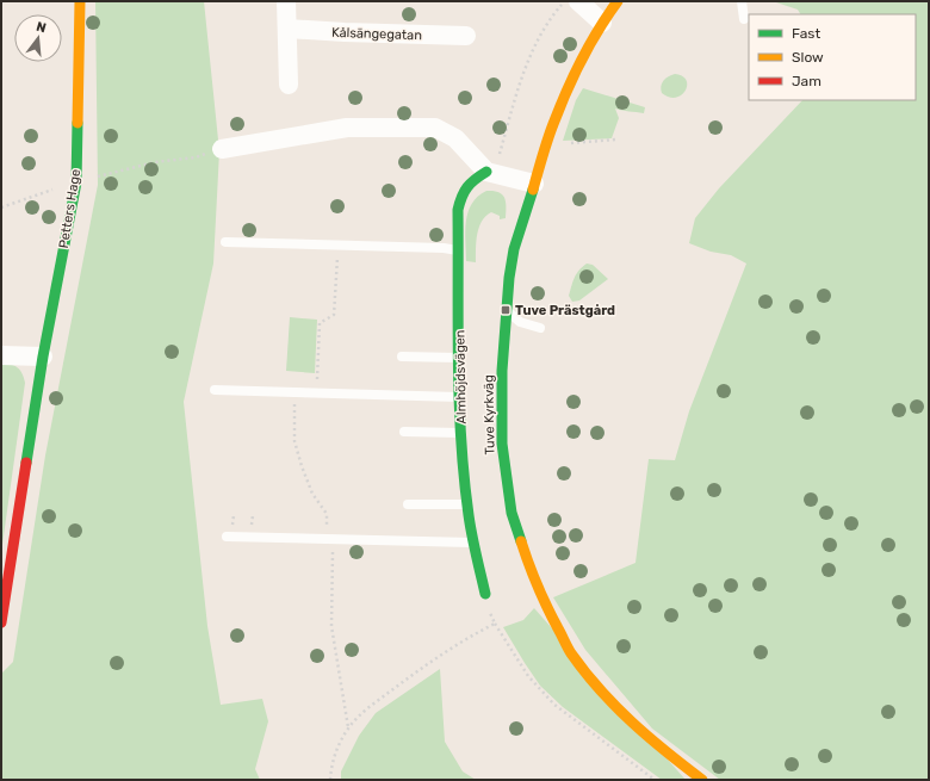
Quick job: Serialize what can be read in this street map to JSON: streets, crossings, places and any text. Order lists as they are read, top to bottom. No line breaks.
{"streets":{"street":["Kålsängegatan","Petters Hage","Almhöjdsvägen","Tuve Kyrkväg"]},"places":{"transit":["Tuve Prästgård"]},"legend":["Fast","Slow","Jam"],"north":"top"}
